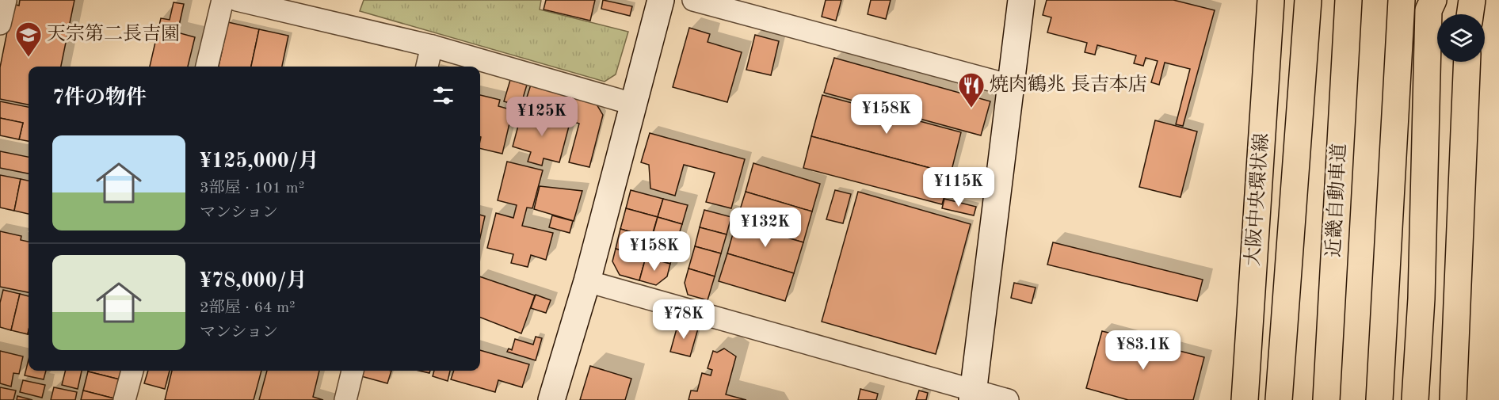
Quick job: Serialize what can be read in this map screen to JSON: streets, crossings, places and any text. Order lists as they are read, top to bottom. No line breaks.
{"streets":{"main road":["大阪中央環状線","近畿自動車道"]},"places":{"school or university":["天宗第二長吉園"],"restaurant":["焼肉鶴兆 長吉本店"]},"page":{"heading":"7件の物件","price":["¥158K","¥125K","¥115K","¥132K","¥158K","¥78K","¥83.1K"],"list":[{"name":"¥125,000/月","note":"3部屋 · 101 m² · マンション"},{"name":"¥78,000/月","note":"2部屋 · 64 m² · マンション"}]}}
